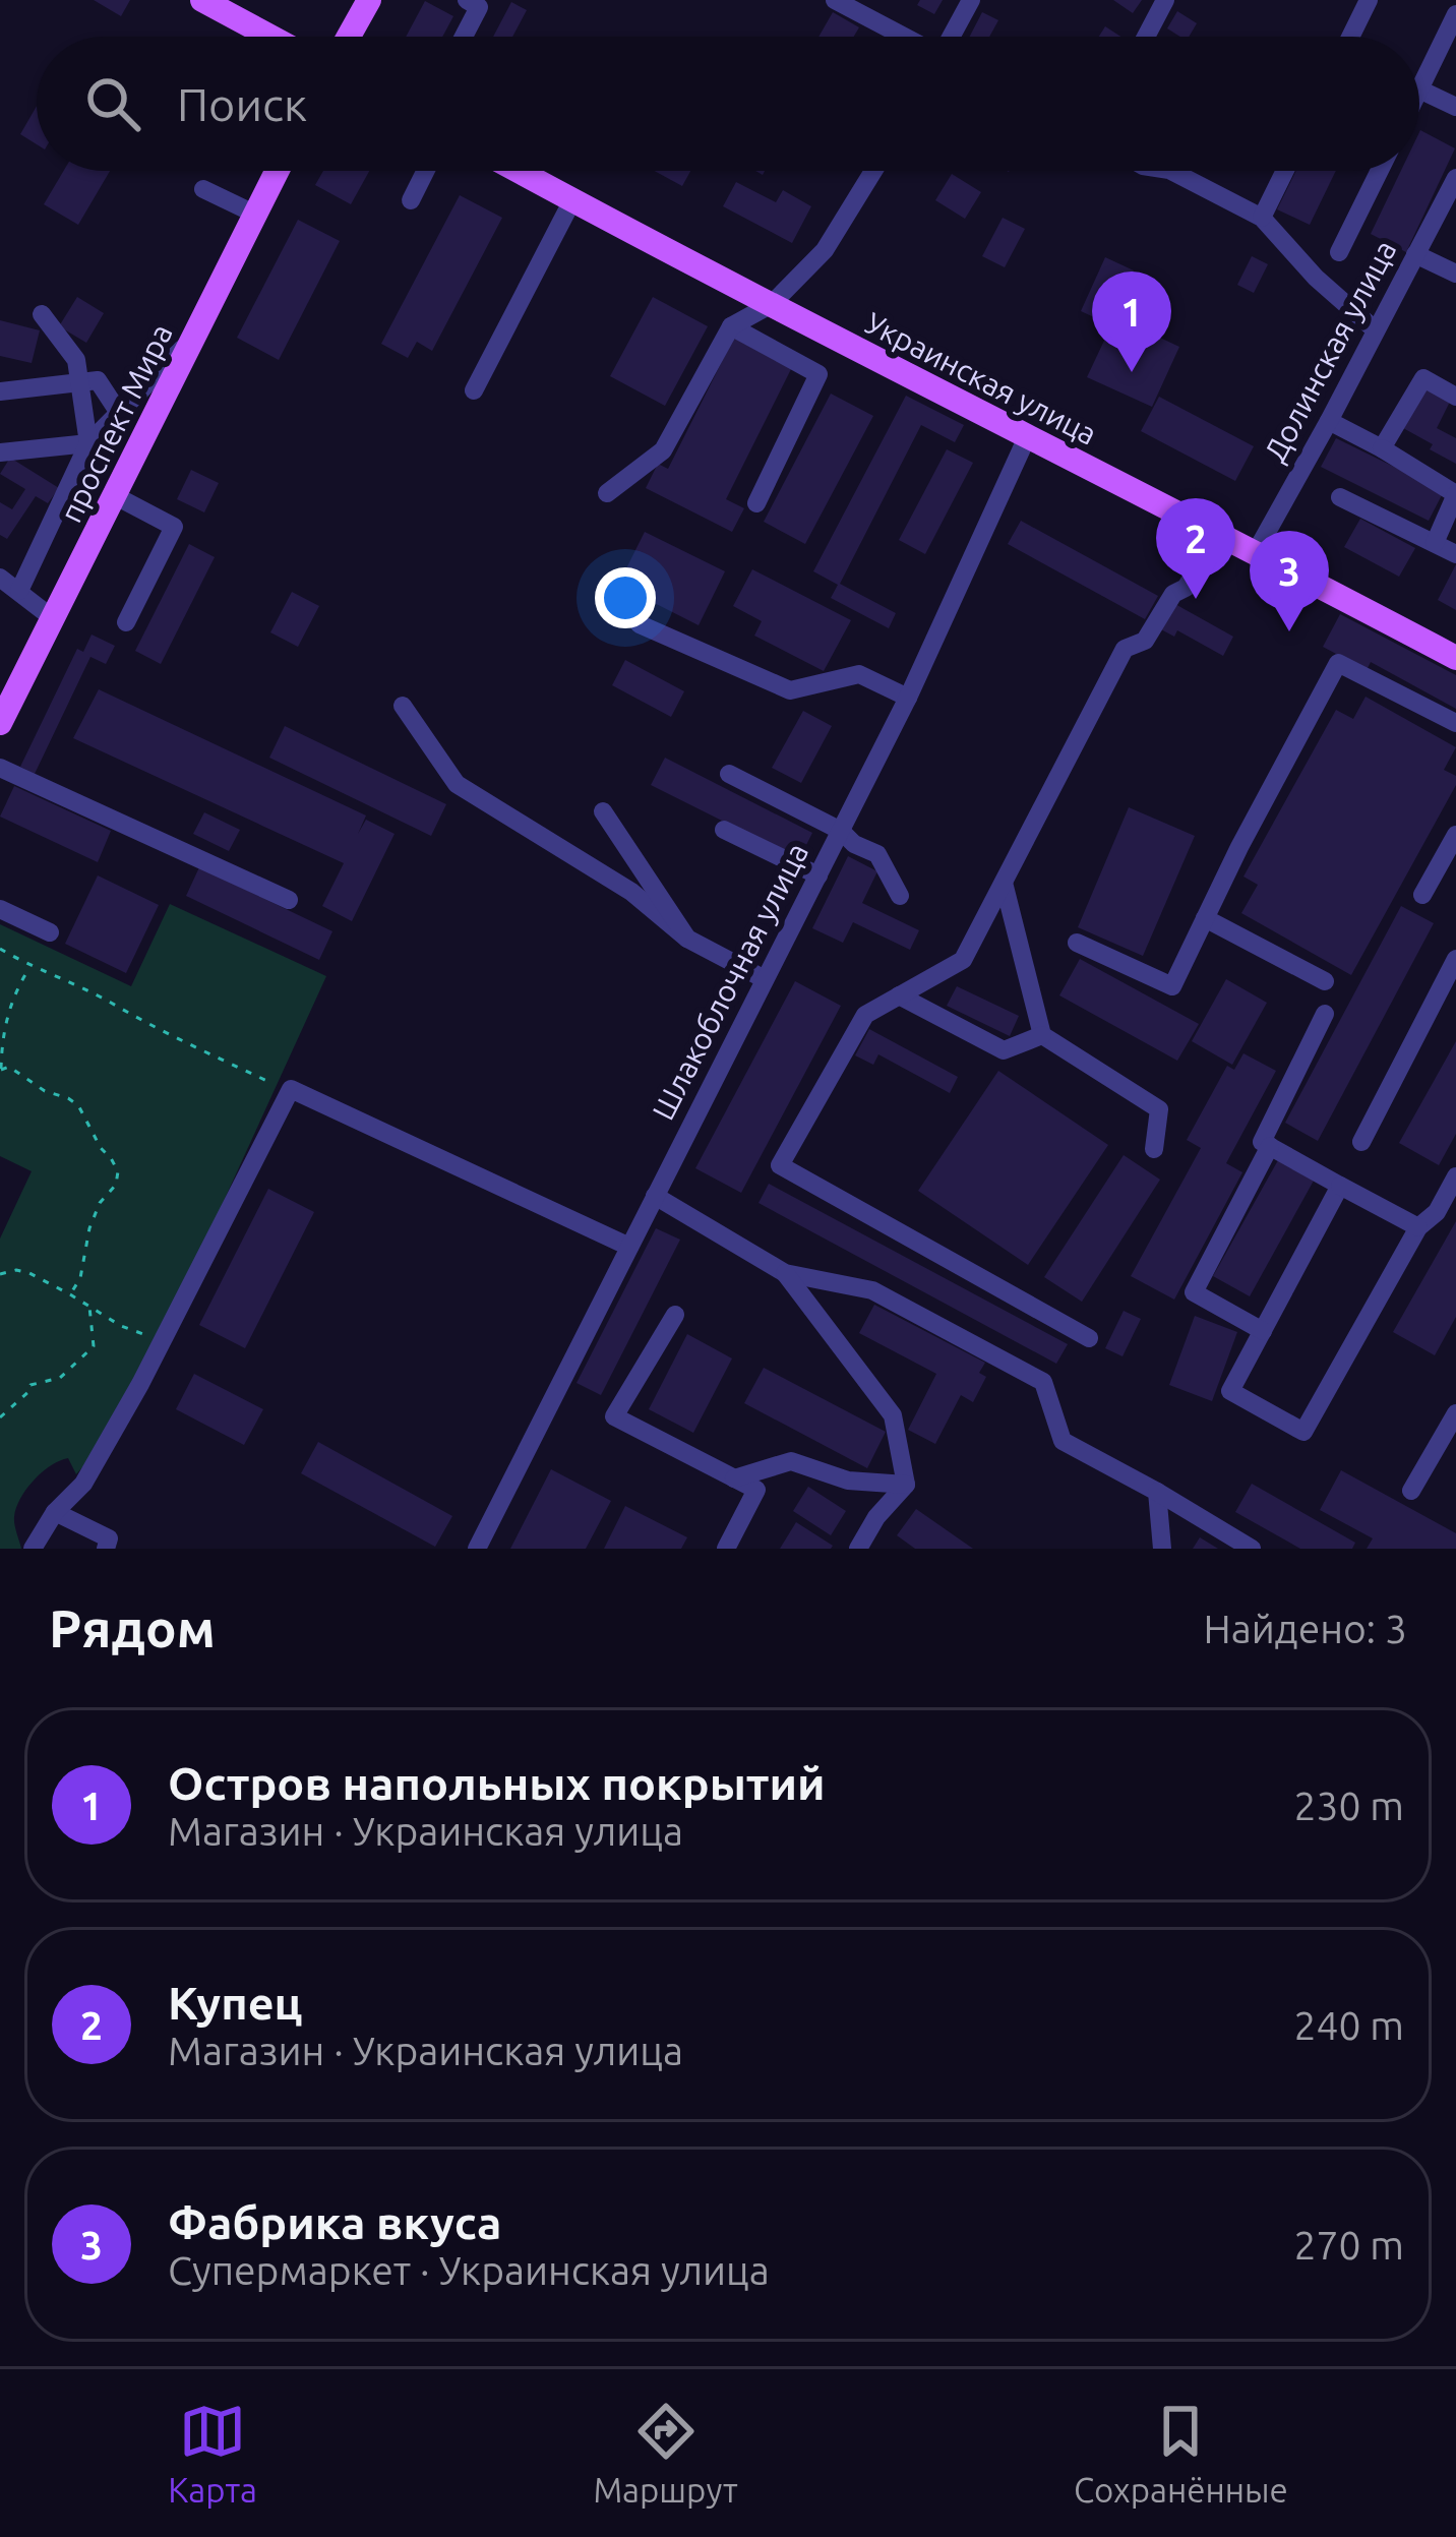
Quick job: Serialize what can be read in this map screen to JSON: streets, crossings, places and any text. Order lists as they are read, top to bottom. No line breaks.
{"streets":{"main road":["Украинская улица","проспект Мира"],"street":["Долинская улица","Шлакоблочная улица"]},"crossings":[["Долинская улица","Украинская улица"],["Украинская улица","Шлакоблочная улица"]],"page":{"search":"Поиск","pins":["1","2","3"],"heading":["Рядом","Найдено: 3"],"list":[{"mark":"1","name":"Остров напольных покрытий","note":"Магазин · Украинская улица","value":"230 m"},{"mark":"2","name":"Купец","note":"Магазин · Украинская улица","value":"240 m"},{"mark":"3","name":"Фабрика вкуса","note":"Супермаркет · Украинская улица","value":"270 m"}],"nav":["Карта","Маршрут","Сохранённые"]}}
